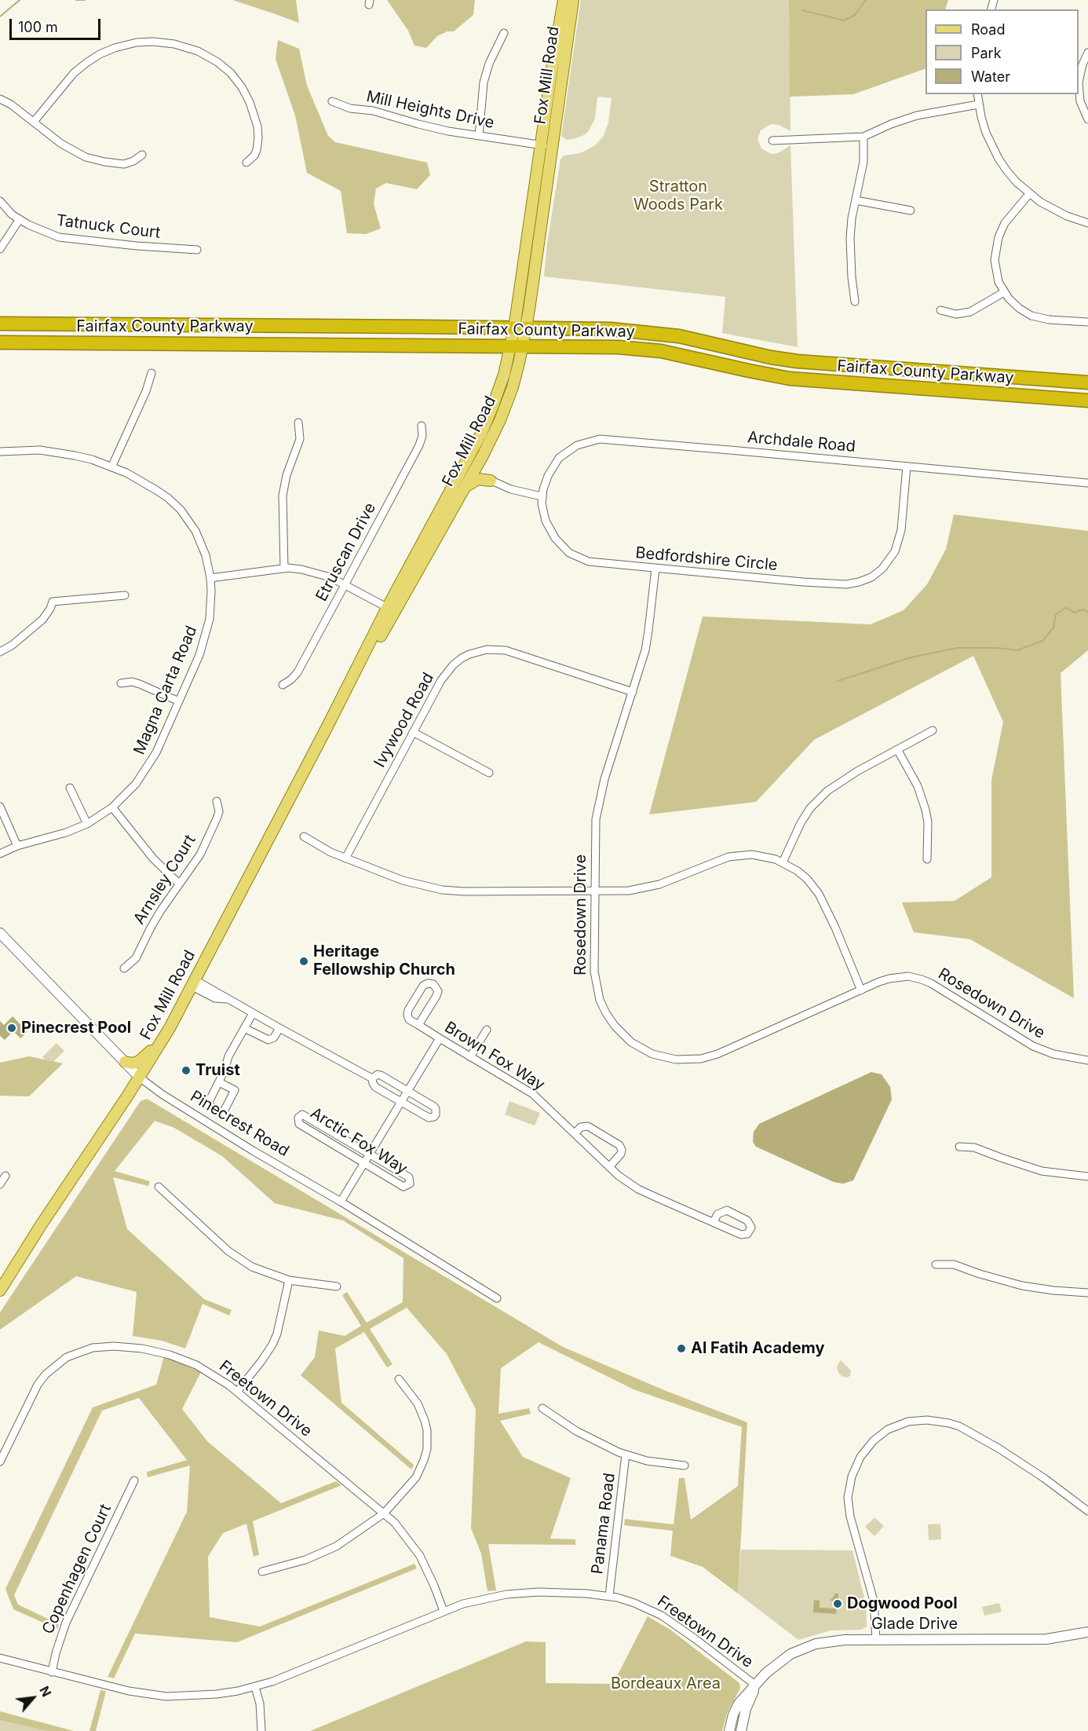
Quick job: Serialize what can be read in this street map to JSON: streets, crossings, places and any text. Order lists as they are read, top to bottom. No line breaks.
{"streets":{"highway":["Fairfax County Parkway"],"main road":["Fox Mill Road"],"street":["Mill Heights Drive","Tatnuck Court","Archdale Road","Etruscan Drive","Bedfordshire Circle","Magna Carta Road","Ivywood Road","Arnsley Court","Rosedown Drive","Brown Fox Way","Pinecrest Road","Arctic Fox Way","Freetown Drive","Panama Road","Copenhagen Court","Glade Drive"]},"crossings":[["Fox Mill Road","Mill Heights Drive"],["Fox Mill Road","Fairfax County Parkway"],["Fox Mill Road","Pinecrest Road"],["Archdale Road","Bedfordshire Circle"],["Bedfordshire Circle","Rosedown Drive"],["Ivywood Road","Rosedown Drive"],["Freetown Drive","Panama Road"],["Freetown Drive","Copenhagen Court"],["Freetown Drive","Glade Drive"]],"parks":["Stratton Woods Park","Bordeaux Area"],"places":["Heritage Fellowship Church","Pinecrest Pool","Truist","Al Fatih Academy","Dogwood Pool"],"legend":["Road","Park","Water"],"scale_bar":"100 m","north":"top right"}
